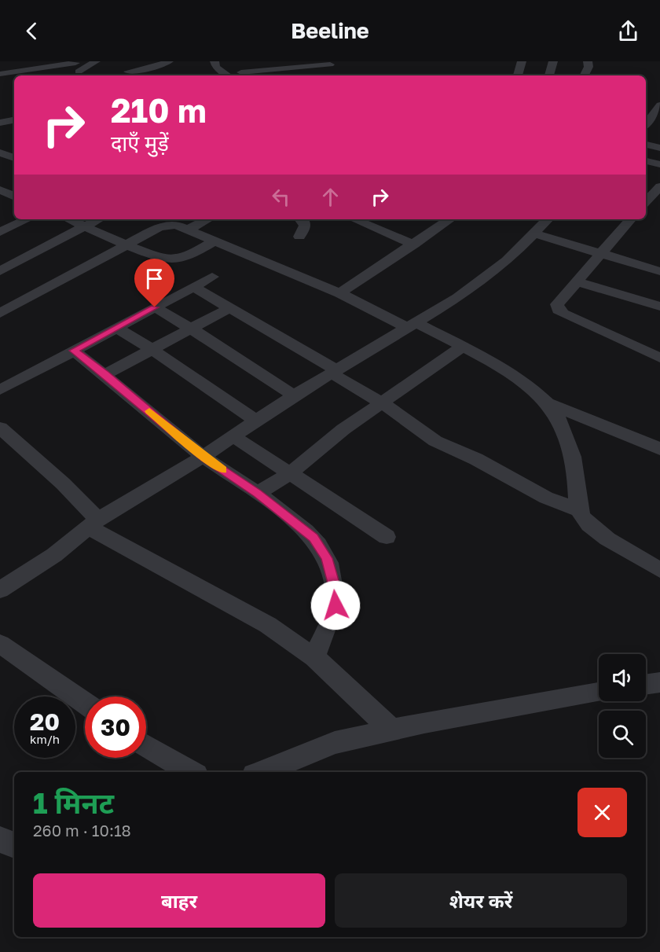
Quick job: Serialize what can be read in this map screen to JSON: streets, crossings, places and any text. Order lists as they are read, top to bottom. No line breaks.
{"page":{"header":"Beeline","turn":["210 m","दाएँ मुड़ें"],"speed":"20 km/h","limit":"30","heading":["1 मिनट","260 m · 10:18"],"buttons":["बाहर","शेयर करें"]}}
